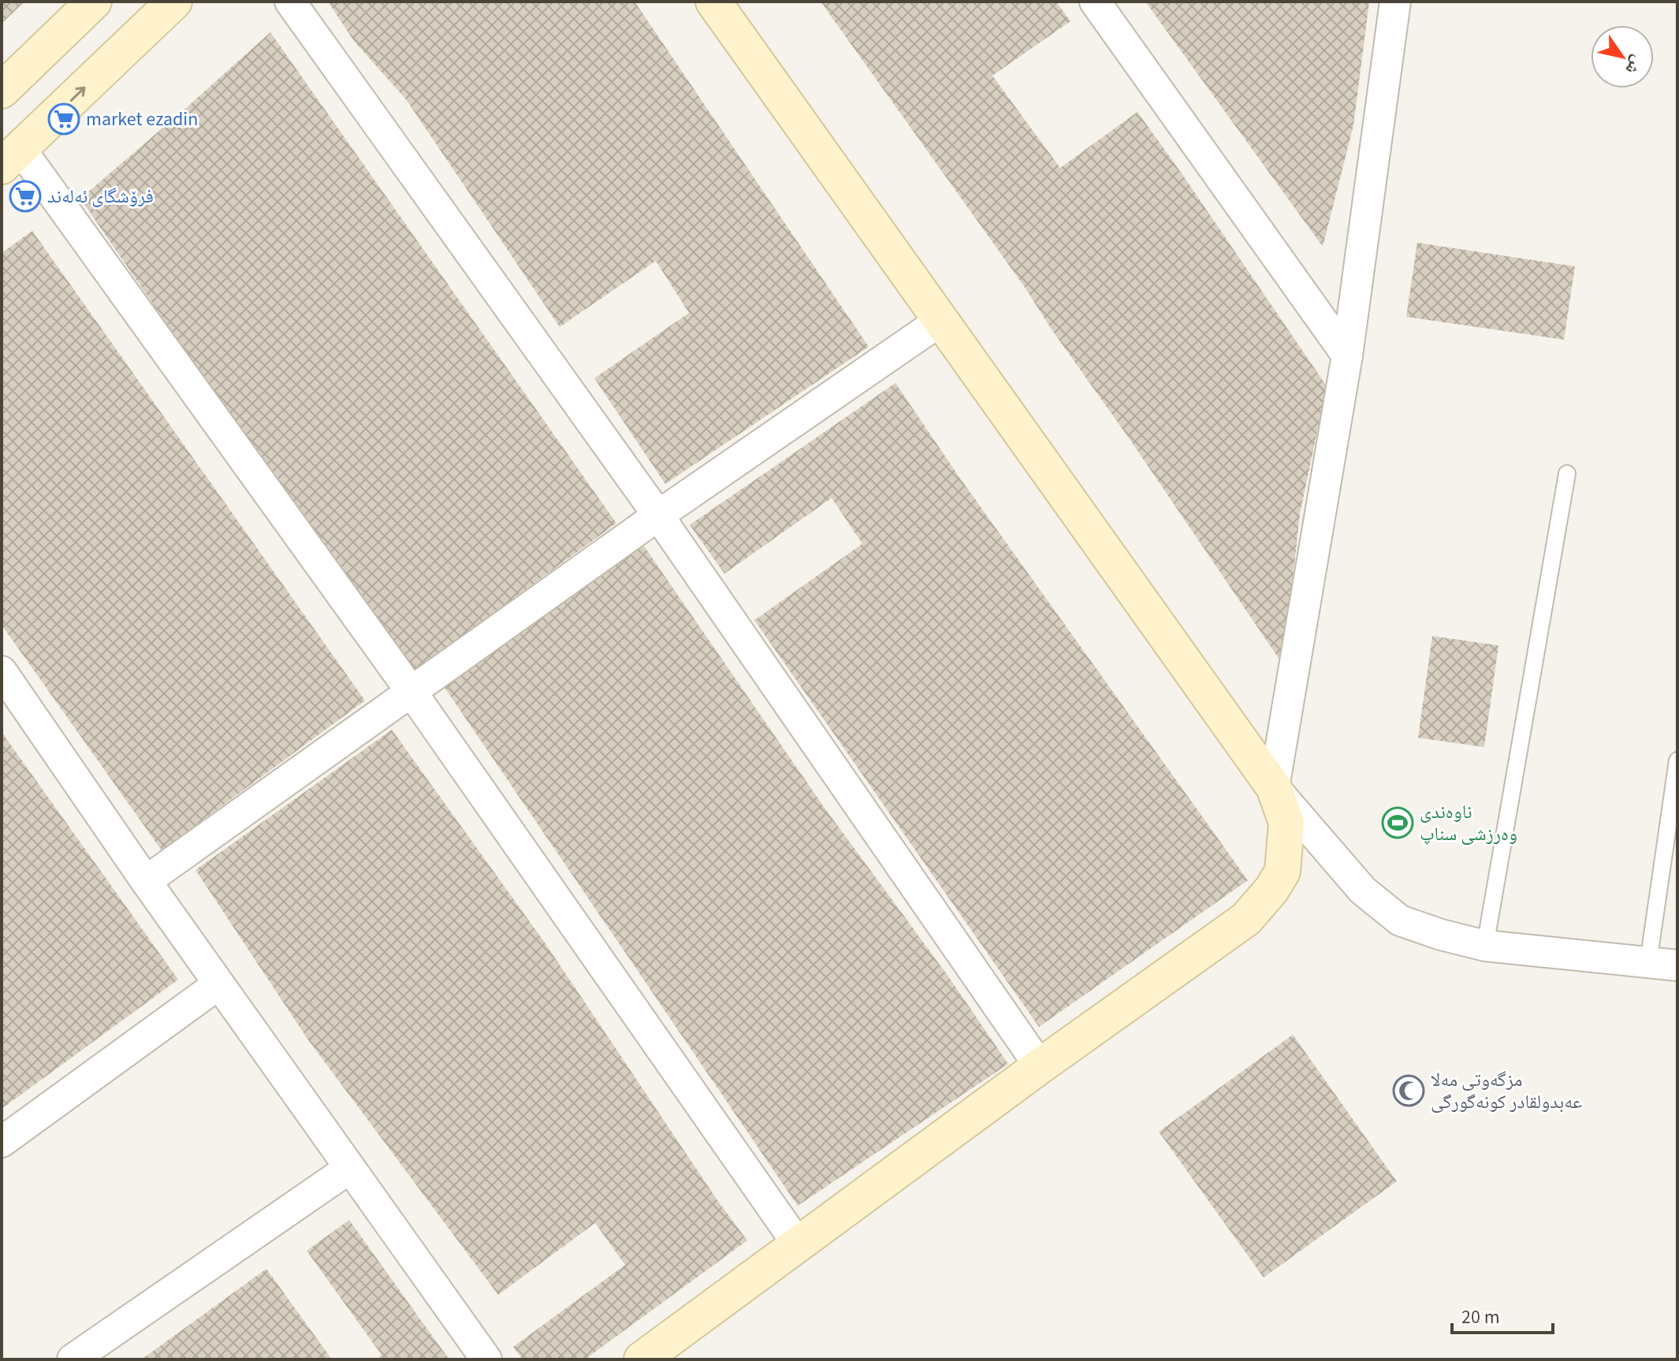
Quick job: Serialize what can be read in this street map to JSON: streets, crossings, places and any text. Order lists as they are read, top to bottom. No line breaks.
{"places":{"supermarket":["market ezadin","فرۆشگای ئەلەند"],"sports":["ناوەندی وەرزشی سناپ"],"mosque":["مزگەوتی مەلا عەبدولقادر کونەگورگی"]},"scale_bar":"20 m","north":"bottom right"}
